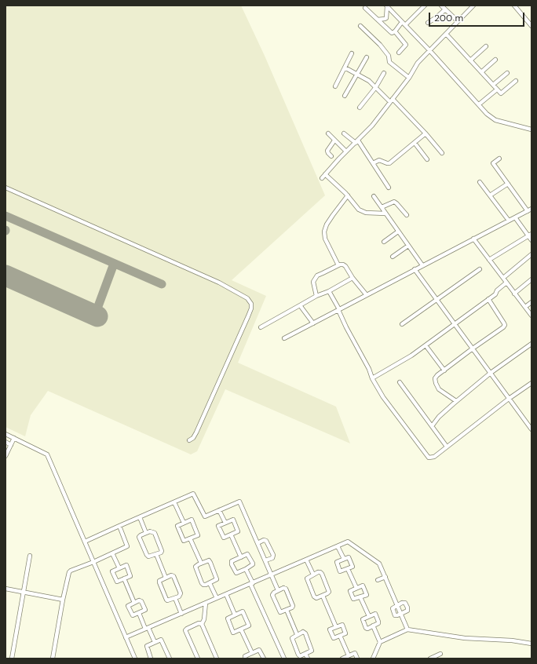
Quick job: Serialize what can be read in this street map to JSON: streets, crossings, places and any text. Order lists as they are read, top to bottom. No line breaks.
{"scale_bar":"200 m"}
